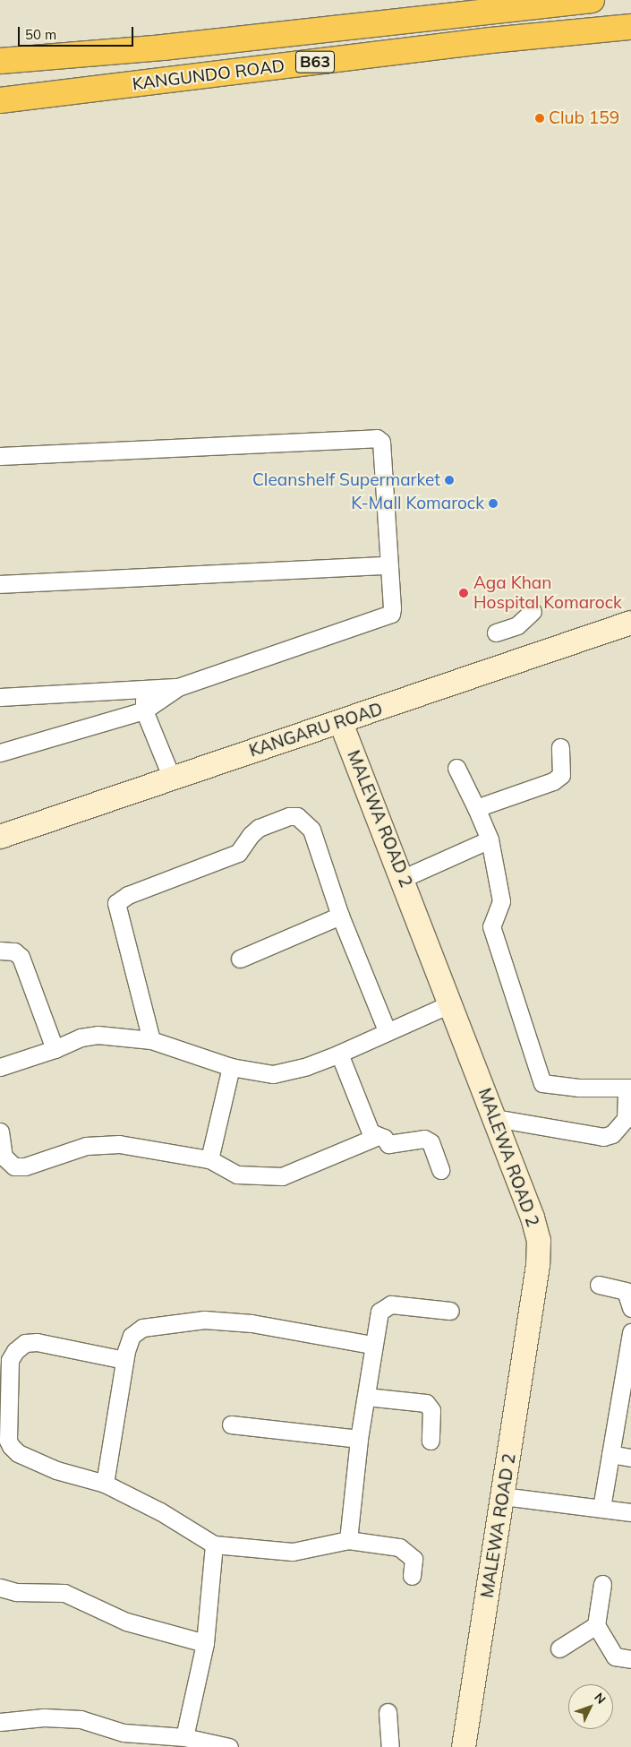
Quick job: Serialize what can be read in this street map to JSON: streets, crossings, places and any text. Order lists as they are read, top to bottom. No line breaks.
{"streets":{"highway":["B63","KANGUNDO ROAD"],"main road":["KANGARU ROAD","MALEWA ROAD 2"]},"crossings":[["KANGARU ROAD","MALEWA ROAD 2"]],"places":["Club 159","Cleanshelf Supermarket","K-Mall Komarock","Aga Khan Hospital Komarock"],"scale_bar":"50 m","north":"top right"}
